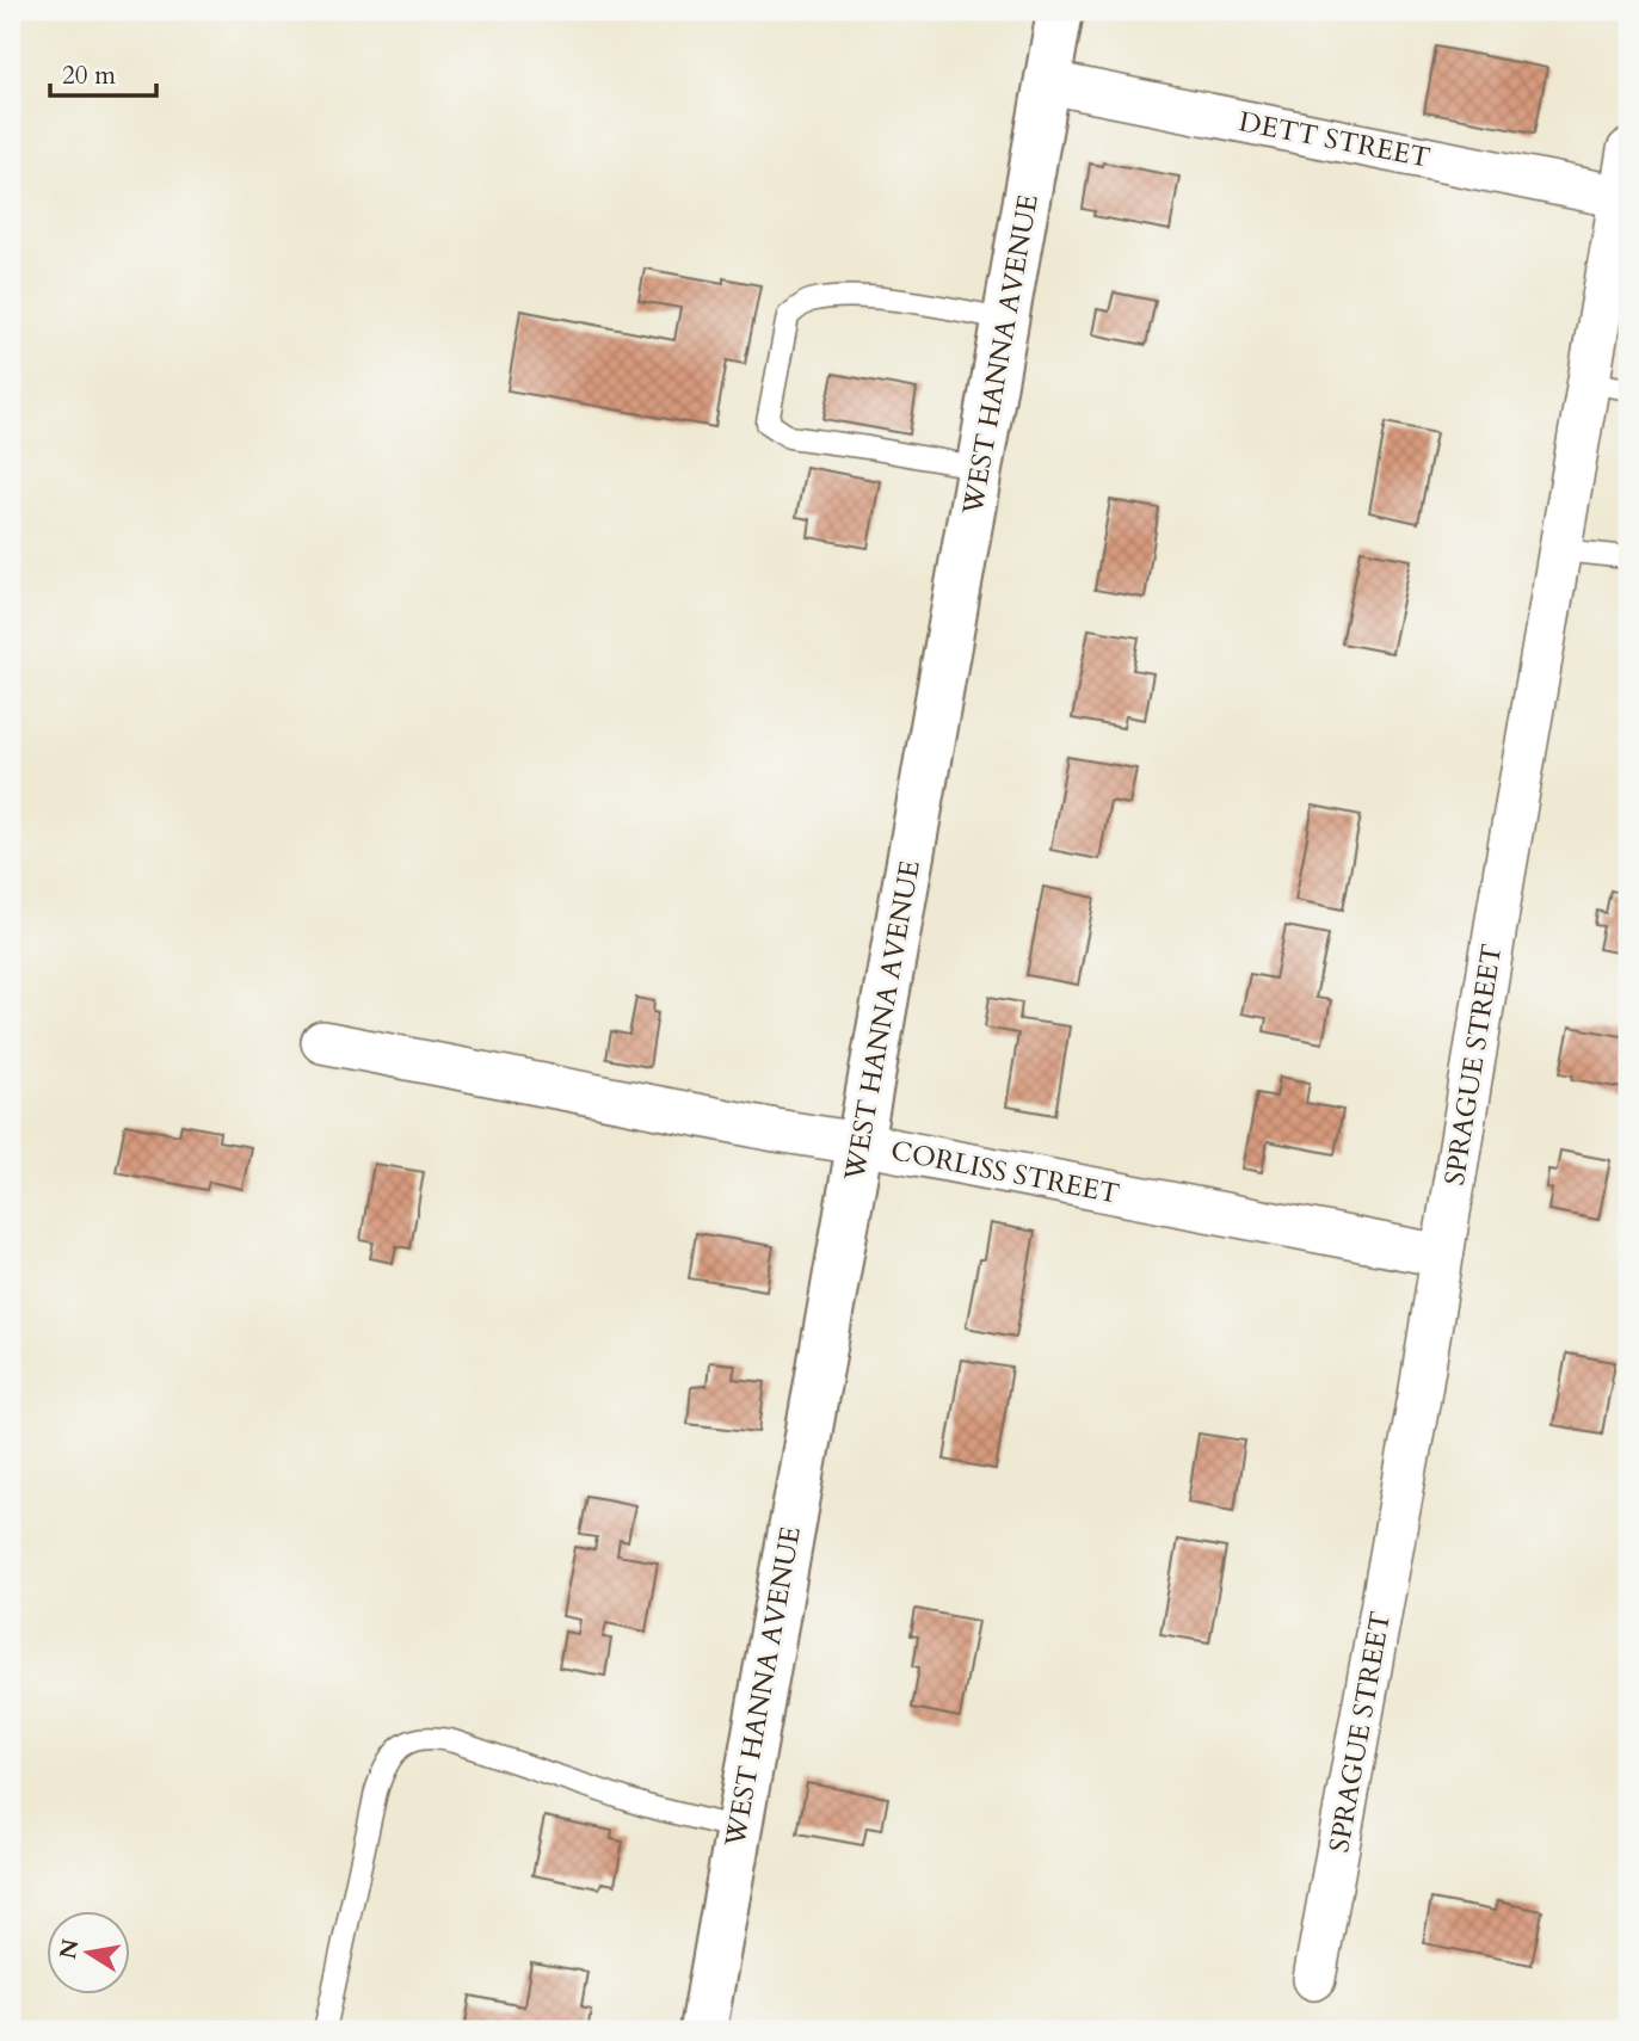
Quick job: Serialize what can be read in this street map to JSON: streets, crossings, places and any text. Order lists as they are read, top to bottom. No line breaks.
{"streets":{"main road":["WEST HANNA AVENUE"],"street":["DETT STREET","SPRAGUE STREET","CORLISS STREET"]},"crossings":[["DETT STREET","WEST HANNA AVENUE"],["DETT STREET","SPRAGUE STREET"],["WEST HANNA AVENUE","CORLISS STREET"],["SPRAGUE STREET","CORLISS STREET"]],"scale_bar":"20 m","north":"left"}
